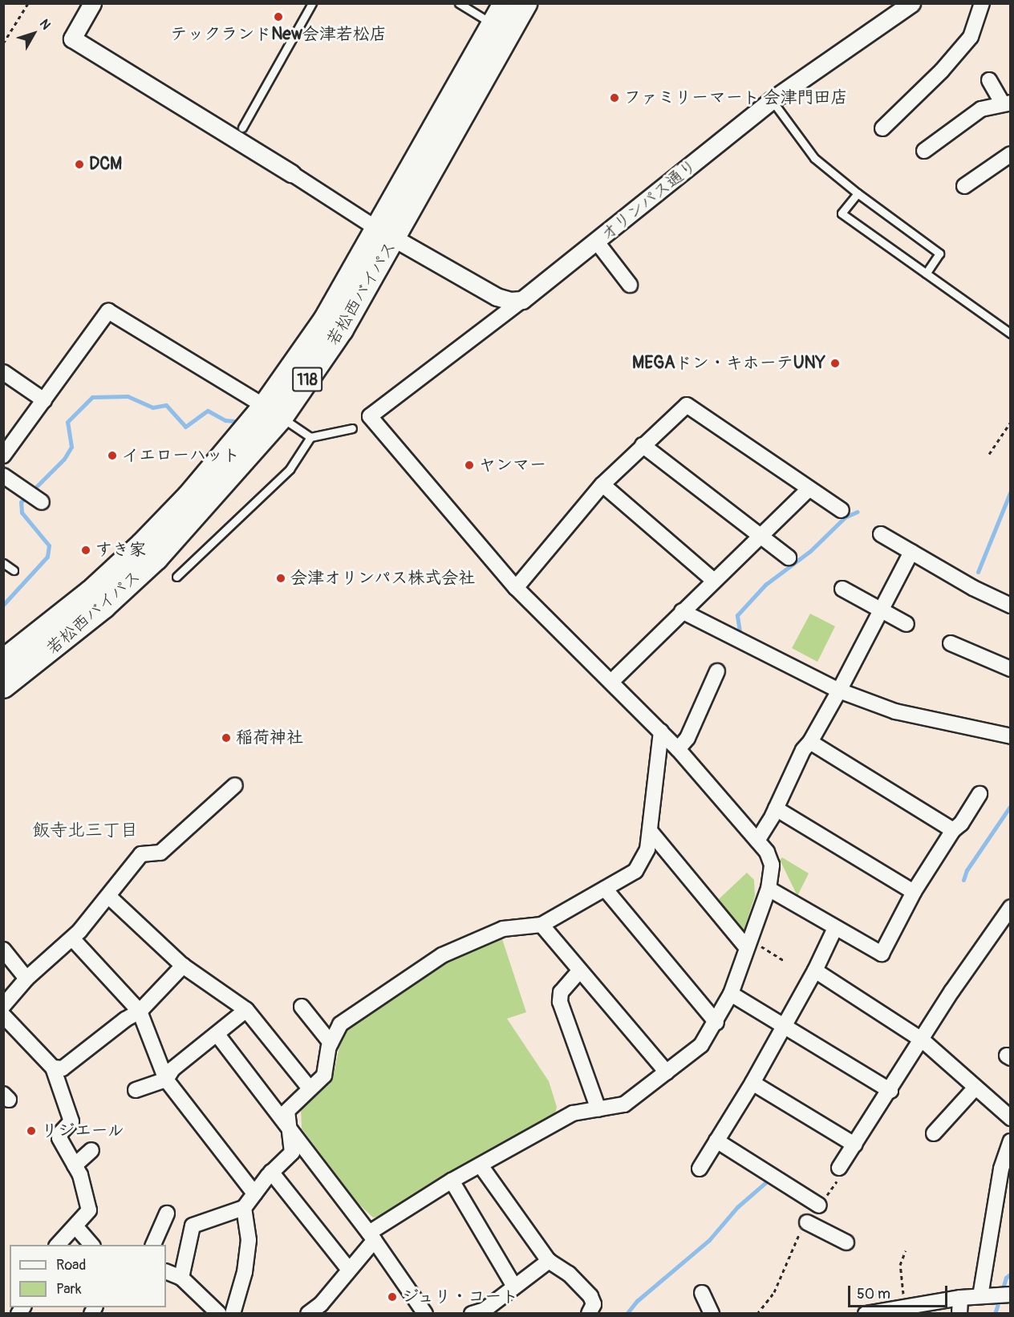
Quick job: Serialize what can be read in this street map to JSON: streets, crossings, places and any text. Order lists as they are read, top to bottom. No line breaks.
{"streets":{"highway":["若松西バイパス","118"],"street":["オリンパス通り"]},"districts":["飯寺北三丁目"],"places":["テックランドNew会津若松店","ファミリーマート 会津門田店","DCM","MEGAドン・キホーテUNY","イエローハット","ヤンマー","すき家","会津オリンパス株式会社","稲荷神社","リジエール","ジュリ・コート"],"legend":["Road","Park"],"scale_bar":"50 m","north":"top right"}
